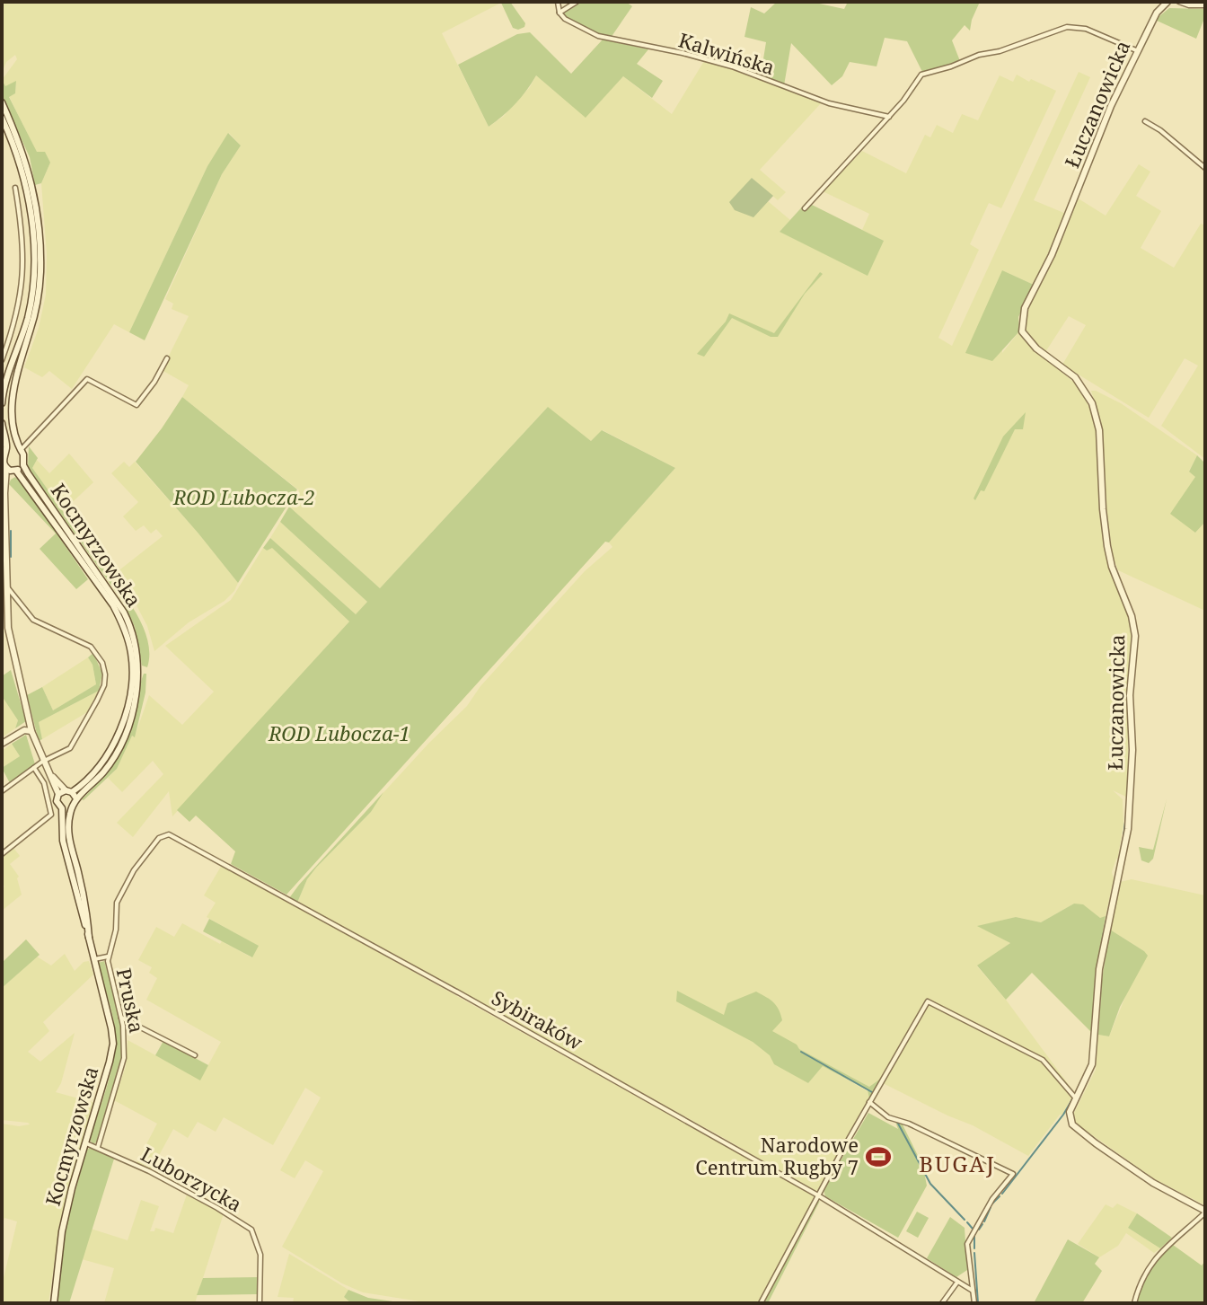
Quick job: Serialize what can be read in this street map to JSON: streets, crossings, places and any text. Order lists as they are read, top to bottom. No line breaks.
{"streets":{"main road":["Łuczanowicka","Kocmyrzowska"],"street":["Kalwińska","Pruska","Sybiraków","Luborzycka"]},"crossings":[["Kocmyrzowska","Luborzycka"],["Pruska","Sybiraków"],["Pruska","Luborzycka"]],"districts":["BUGAJ"],"parks":["ROD Lubocza-2","ROD Lubocza-1"],"places":{"sports":["Narodowe Centrum Rugby 7"]}}
